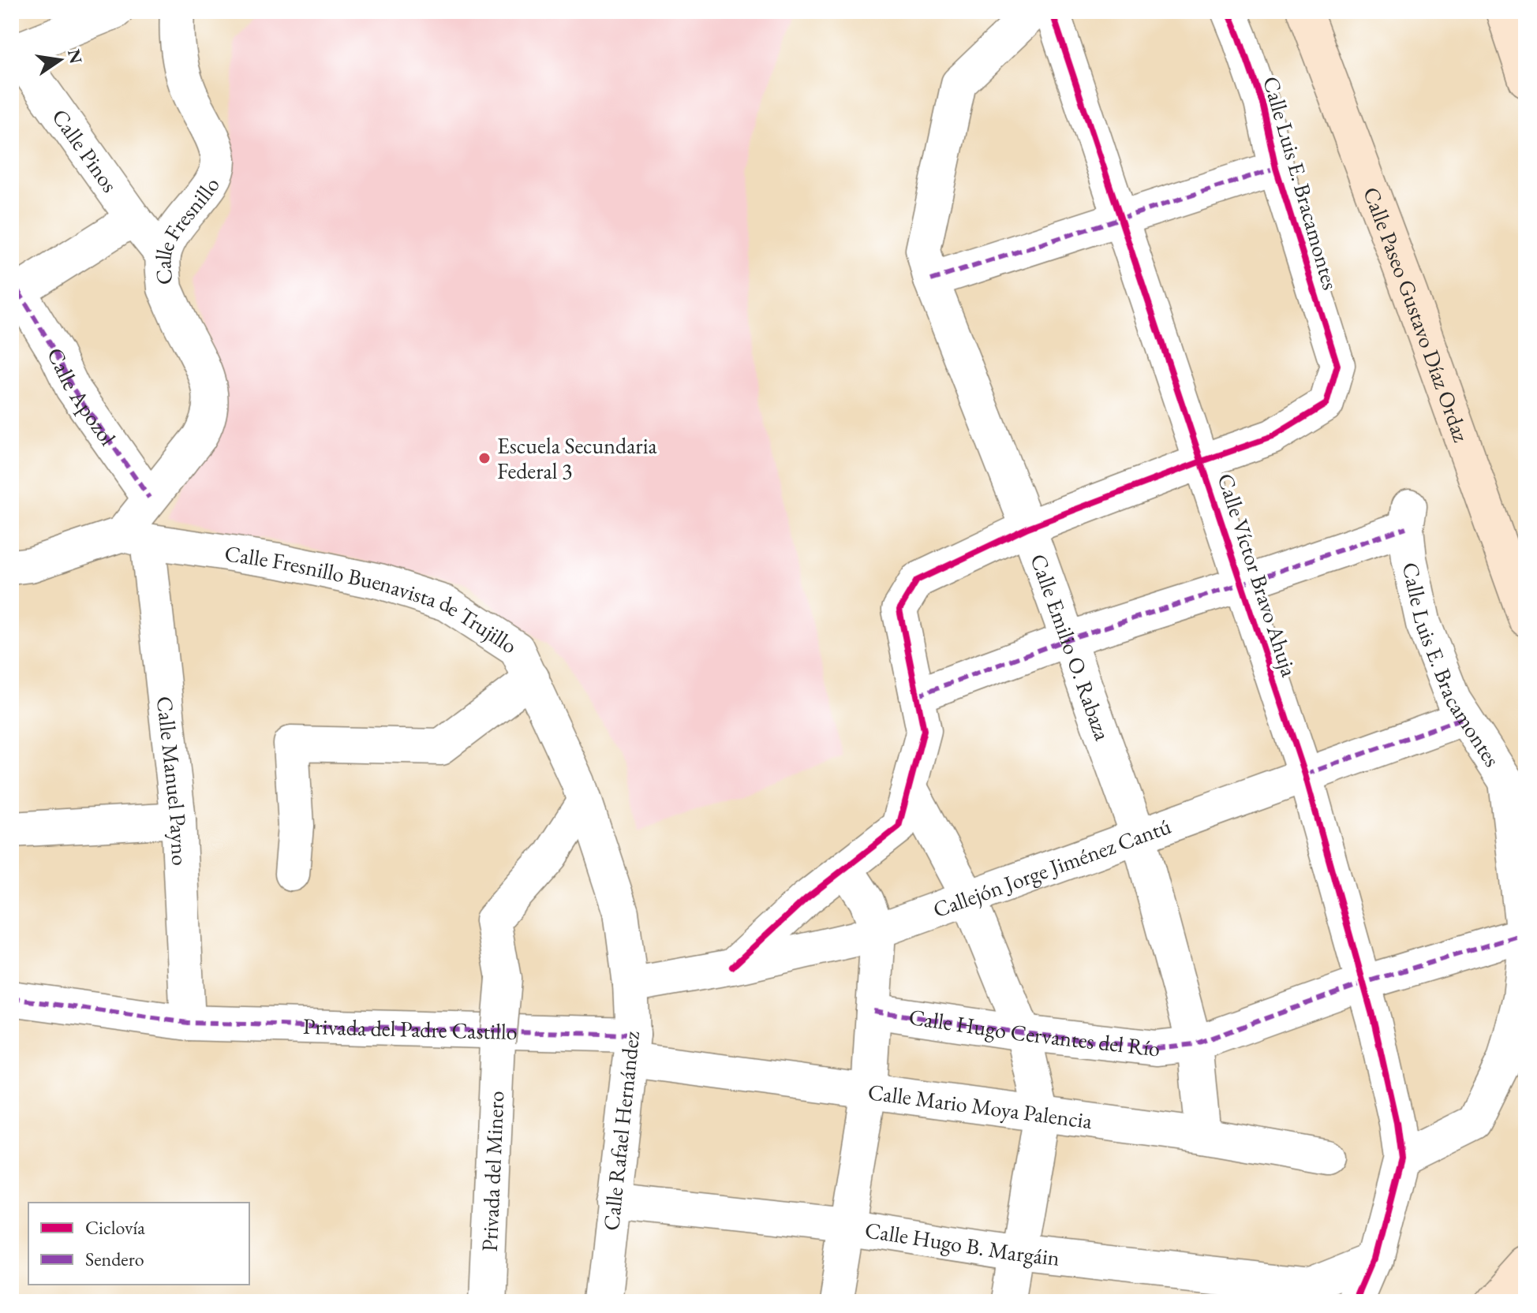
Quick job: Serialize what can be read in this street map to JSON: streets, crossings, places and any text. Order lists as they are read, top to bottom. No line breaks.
{"streets":{"main road":["Calle Paseo Gustavo Díaz Ordaz"],"street":["Calle Pinos","Calle Luis E. Bracamontes","Calle Fresnillo","Calle Apozol","Calle Víctor Bravo Ahuja","Calle Fresnillo Buenavista de Trujillo","Calle Emilio O. Rabaza","Calle Manuel Payno","Callejón Jorge Jiménez Cantú","Privada del Padre Castillo","Calle Hugo Cervantes del Río","Calle Mario Moya Palencia","Calle Rafael Hernández","Privada del Minero","Calle Hugo B. Margáin"]},"crossings":[["Calle Pinos","Calle Fresnillo"],["Calle Luis E. Bracamontes","Calle Víctor Bravo Ahuja"],["Calle Luis E. Bracamontes","Callejón Jorge Jiménez Cantú"],["Calle Fresnillo","Calle Apozol"],["Calle Fresnillo","Calle Fresnillo Buenavista de Trujillo"],["Calle Fresnillo","Calle Manuel Payno"],["Calle Víctor Bravo Ahuja","Callejón Jorge Jiménez Cantú"],["Calle Víctor Bravo Ahuja","Calle Hugo Cervantes del Río"],["Calle Fresnillo Buenavista de Trujillo","Calle Manuel Payno"],["Calle Fresnillo Buenavista de Trujillo","Callejón Jorge Jiménez Cantú"],["Calle Fresnillo Buenavista de Trujillo","Calle Rafael Hernández"],["Calle Fresnillo Buenavista de Trujillo","Privada del Minero"],["Calle Emilio O. Rabaza","Callejón Jorge Jiménez Cantú"],["Calle Emilio O. Rabaza","Calle Hugo Cervantes del Río"],["Calle Emilio O. Rabaza","Calle Mario Moya Palencia"],["Calle Manuel Payno","Privada del Padre Castillo"],["Callejón Jorge Jiménez Cantú","Calle Rafael Hernández"],["Privada del Padre Castillo","Calle Mario Moya Palencia"],["Privada del Padre Castillo","Calle Rafael Hernández"],["Calle Mario Moya Palencia","Calle Rafael Hernández"],["Calle Rafael Hernández","Calle Hugo B. Margáin"]],"places":["Escuela Secundaria Federal 3"],"legend":["Ciclovía","Sendero"],"north":"right"}
